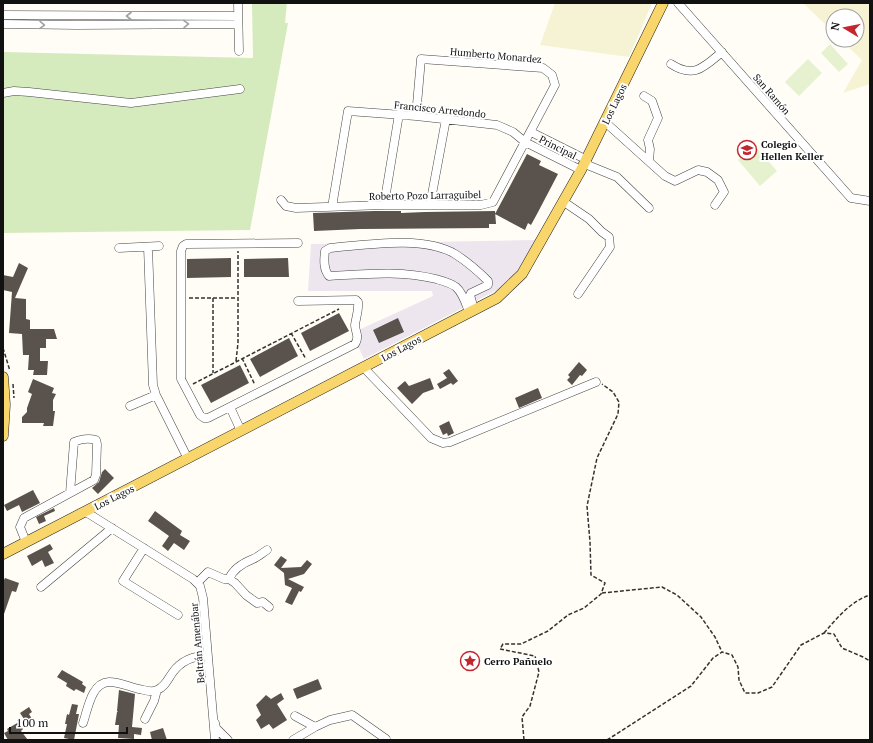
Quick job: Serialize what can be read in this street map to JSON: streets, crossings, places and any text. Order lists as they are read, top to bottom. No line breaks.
{"streets":{"main road":["Los Lagos"],"street":["Humberto Monardez","San Ramón","Francisco Arredondo","Principal","Roberto Pozo Larraguibel","Beltrán Amenábar"]},"crossings":[["Humberto Monardez","Francisco Arredondo"],["Humberto Monardez","Principal"],["Humberto Monardez","Roberto Pozo Larraguibel"],["Los Lagos","Principal"],["Francisco Arredondo","Principal"],["Francisco Arredondo","Roberto Pozo Larraguibel"],["Principal","Roberto Pozo Larraguibel"]],"places":{"school or university":["Colegio Hellen Keller"],"place":["Cerro Pañuelo"]},"scale_bar":"100 m","north":"left"}
